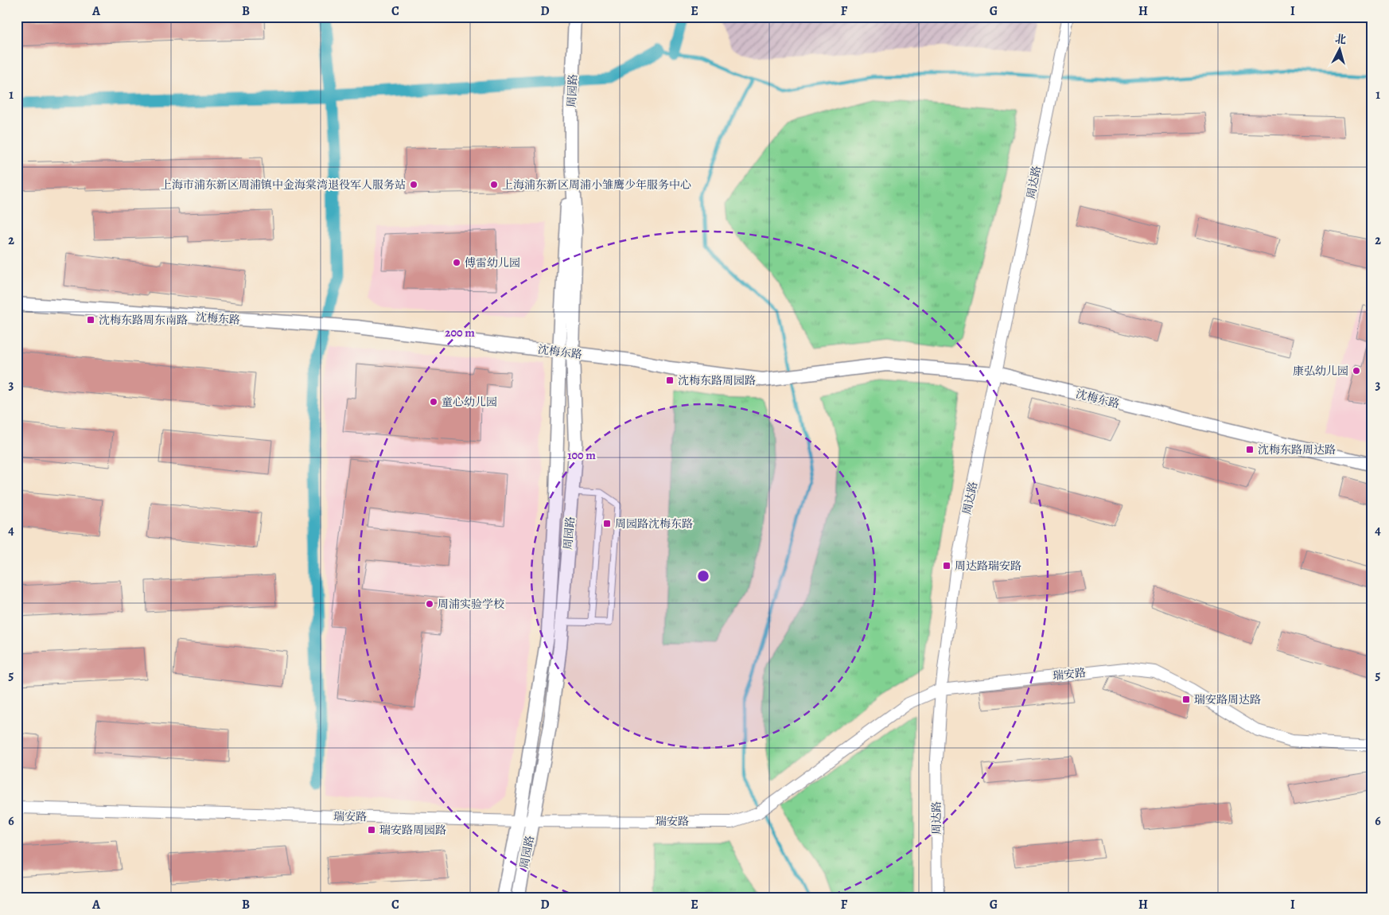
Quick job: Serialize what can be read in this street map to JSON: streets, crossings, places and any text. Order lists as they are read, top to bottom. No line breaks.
{"streets":{"street":["周园路","周达路","沈梅东路","瑞安路"]},"crossings":[["周园路","沈梅东路"],["周园路","瑞安路"],["周达路","沈梅东路"],["周达路","瑞安路"]],"places":{"other":["上海市浦东新区周浦镇中金海棠湾退役军人服务站","上海浦东新区周浦小雏鹰少年服务中心","傅雷幼儿园","康弘幼儿园","童心幼儿园","周浦实验学校"],"transit":["沈梅东路周东南路","沈梅东路周园路","沈梅东路周达路","周园路沈梅东路","周达路瑞安路","瑞安路周达路","瑞安路周园路"]},"north":"top","grid":{"columns":["A","B","C","D","E","F","G","H","I"],"rows":["1","2","3","4","5","6"]},"rings":["200 m","100 m"]}
